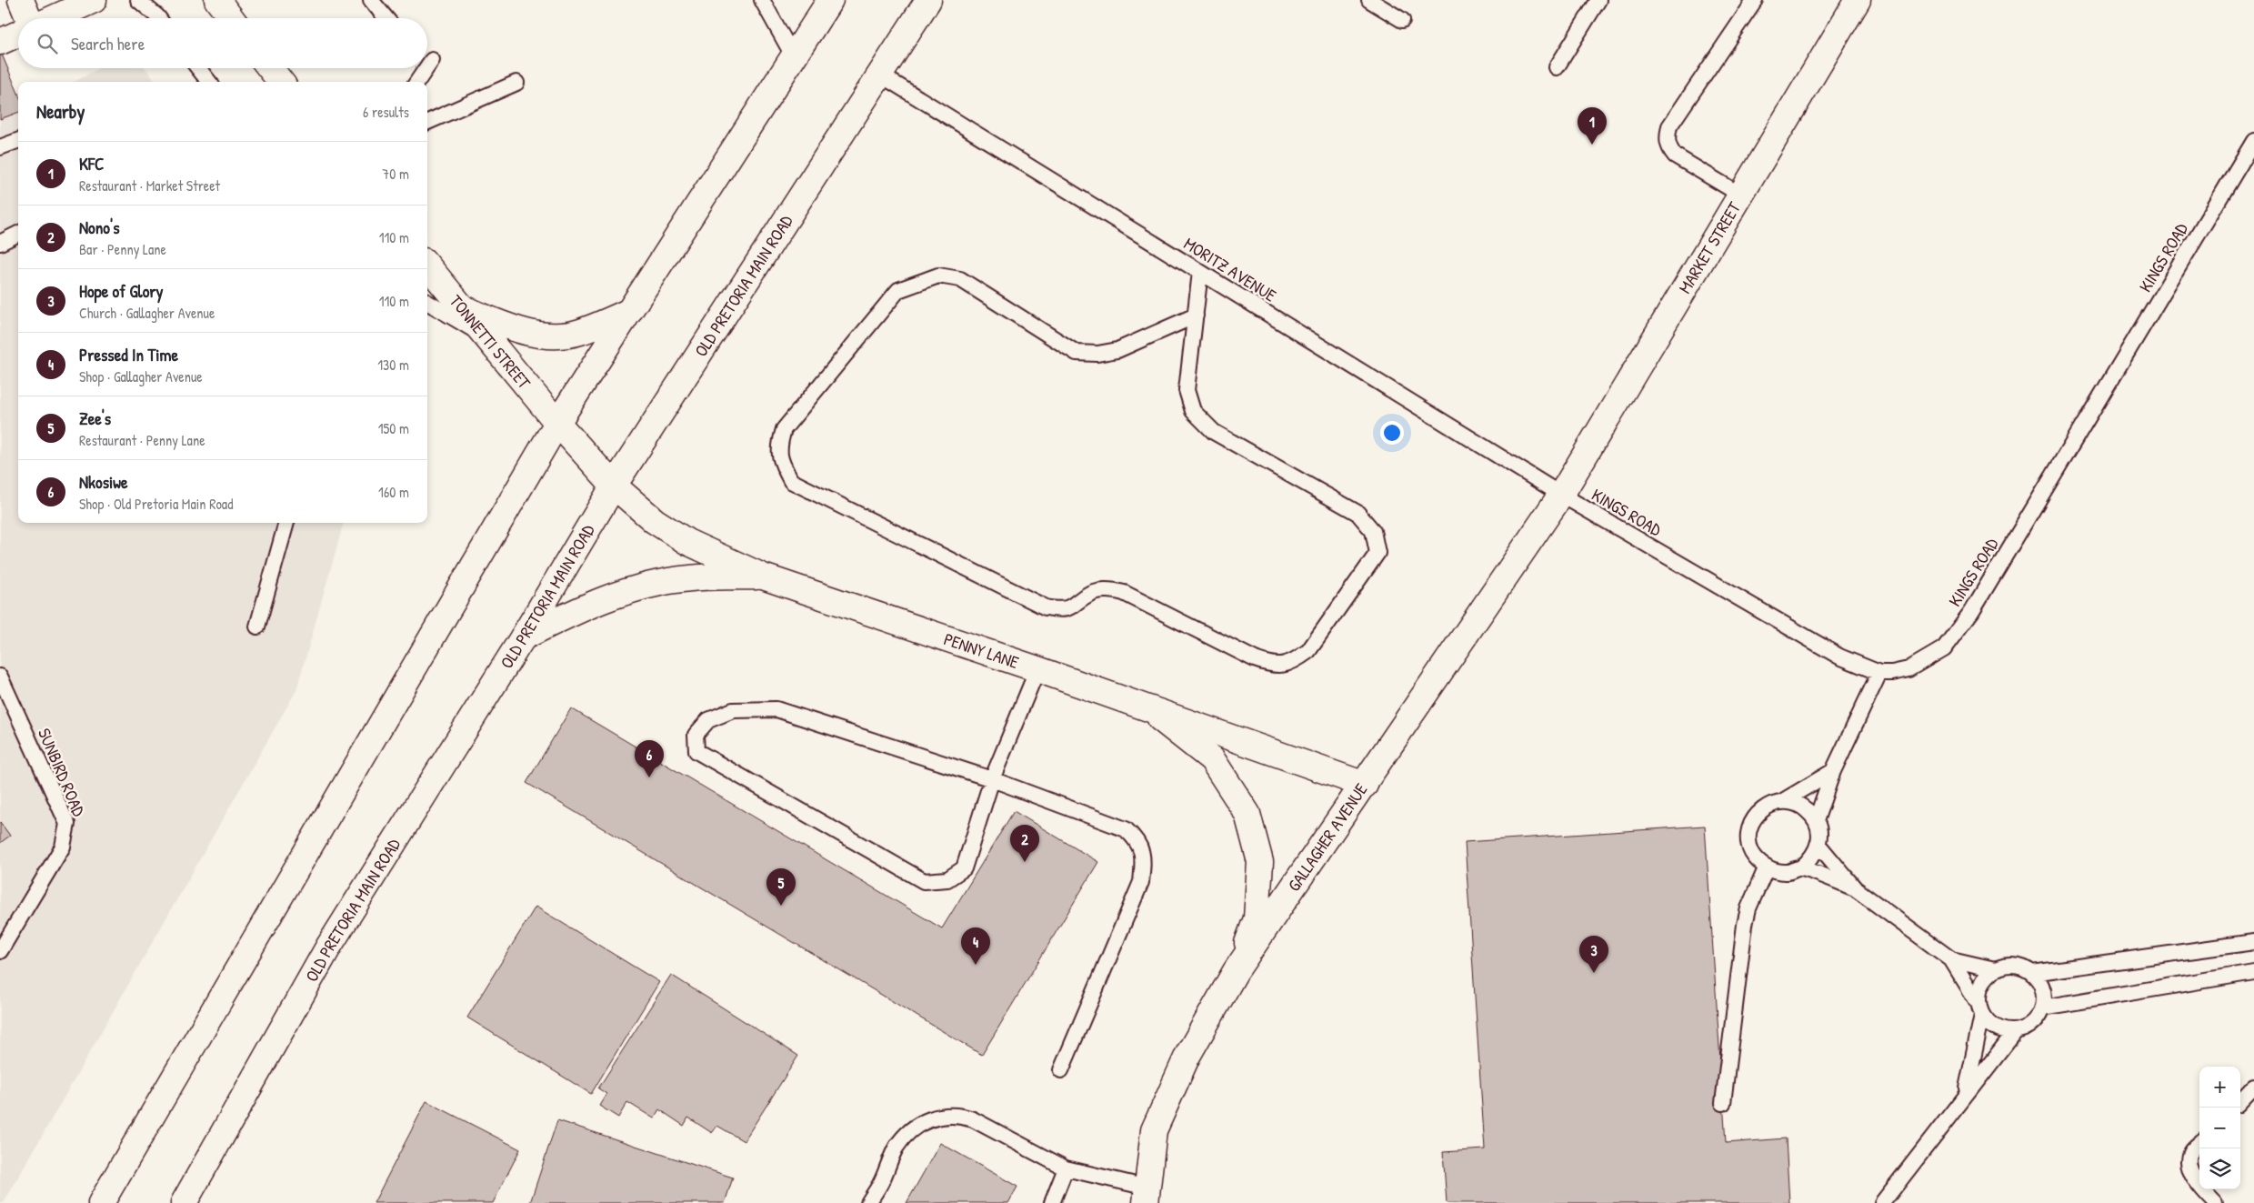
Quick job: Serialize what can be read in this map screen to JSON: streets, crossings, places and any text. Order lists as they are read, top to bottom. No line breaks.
{"streets":{"main road":["MARKET STREET","OLD PRETORIA MAIN ROAD","TONNETTI STREET","PENNY LANE","GALLAGHER AVENUE"],"lane":["KINGS ROAD","MORITZ AVENUE","SUNBIRD ROAD"]},"crossings":[["MARKET STREET","KINGS ROAD"],["MARKET STREET","MORITZ AVENUE"],["MARKET STREET","GALLAGHER AVENUE"],["KINGS ROAD","MORITZ AVENUE"],["KINGS ROAD","GALLAGHER AVENUE"],["MORITZ AVENUE","OLD PRETORIA MAIN ROAD"],["MORITZ AVENUE","GALLAGHER AVENUE"],["OLD PRETORIA MAIN ROAD","TONNETTI STREET"],["OLD PRETORIA MAIN ROAD","PENNY LANE"],["TONNETTI STREET","PENNY LANE"],["PENNY LANE","GALLAGHER AVENUE"]],"page":{"search":"Search here","heading":["Nearby","6 results"],"pins":["1","6","2","5","4","3"],"list":[{"mark":"1","name":"KFC","note":"Restaurant · Market Street","value":"70 m"},{"mark":"2","name":"Nono's","note":"Bar · Penny Lane","value":"110 m"},{"mark":"3","name":"Hope of Glory","note":"Church · Gallagher Avenue","value":"110 m"},{"mark":"4","name":"Pressed In Time","note":"Shop · Gallagher Avenue","value":"130 m"},{"mark":"5","name":"Zee's","note":"Restaurant · Penny Lane","value":"150 m"},{"mark":"6","name":"Nkosiwe","note":"Shop · Old Pretoria Main Road","value":"160 m"}],"map_buttons":["+","−"]}}
